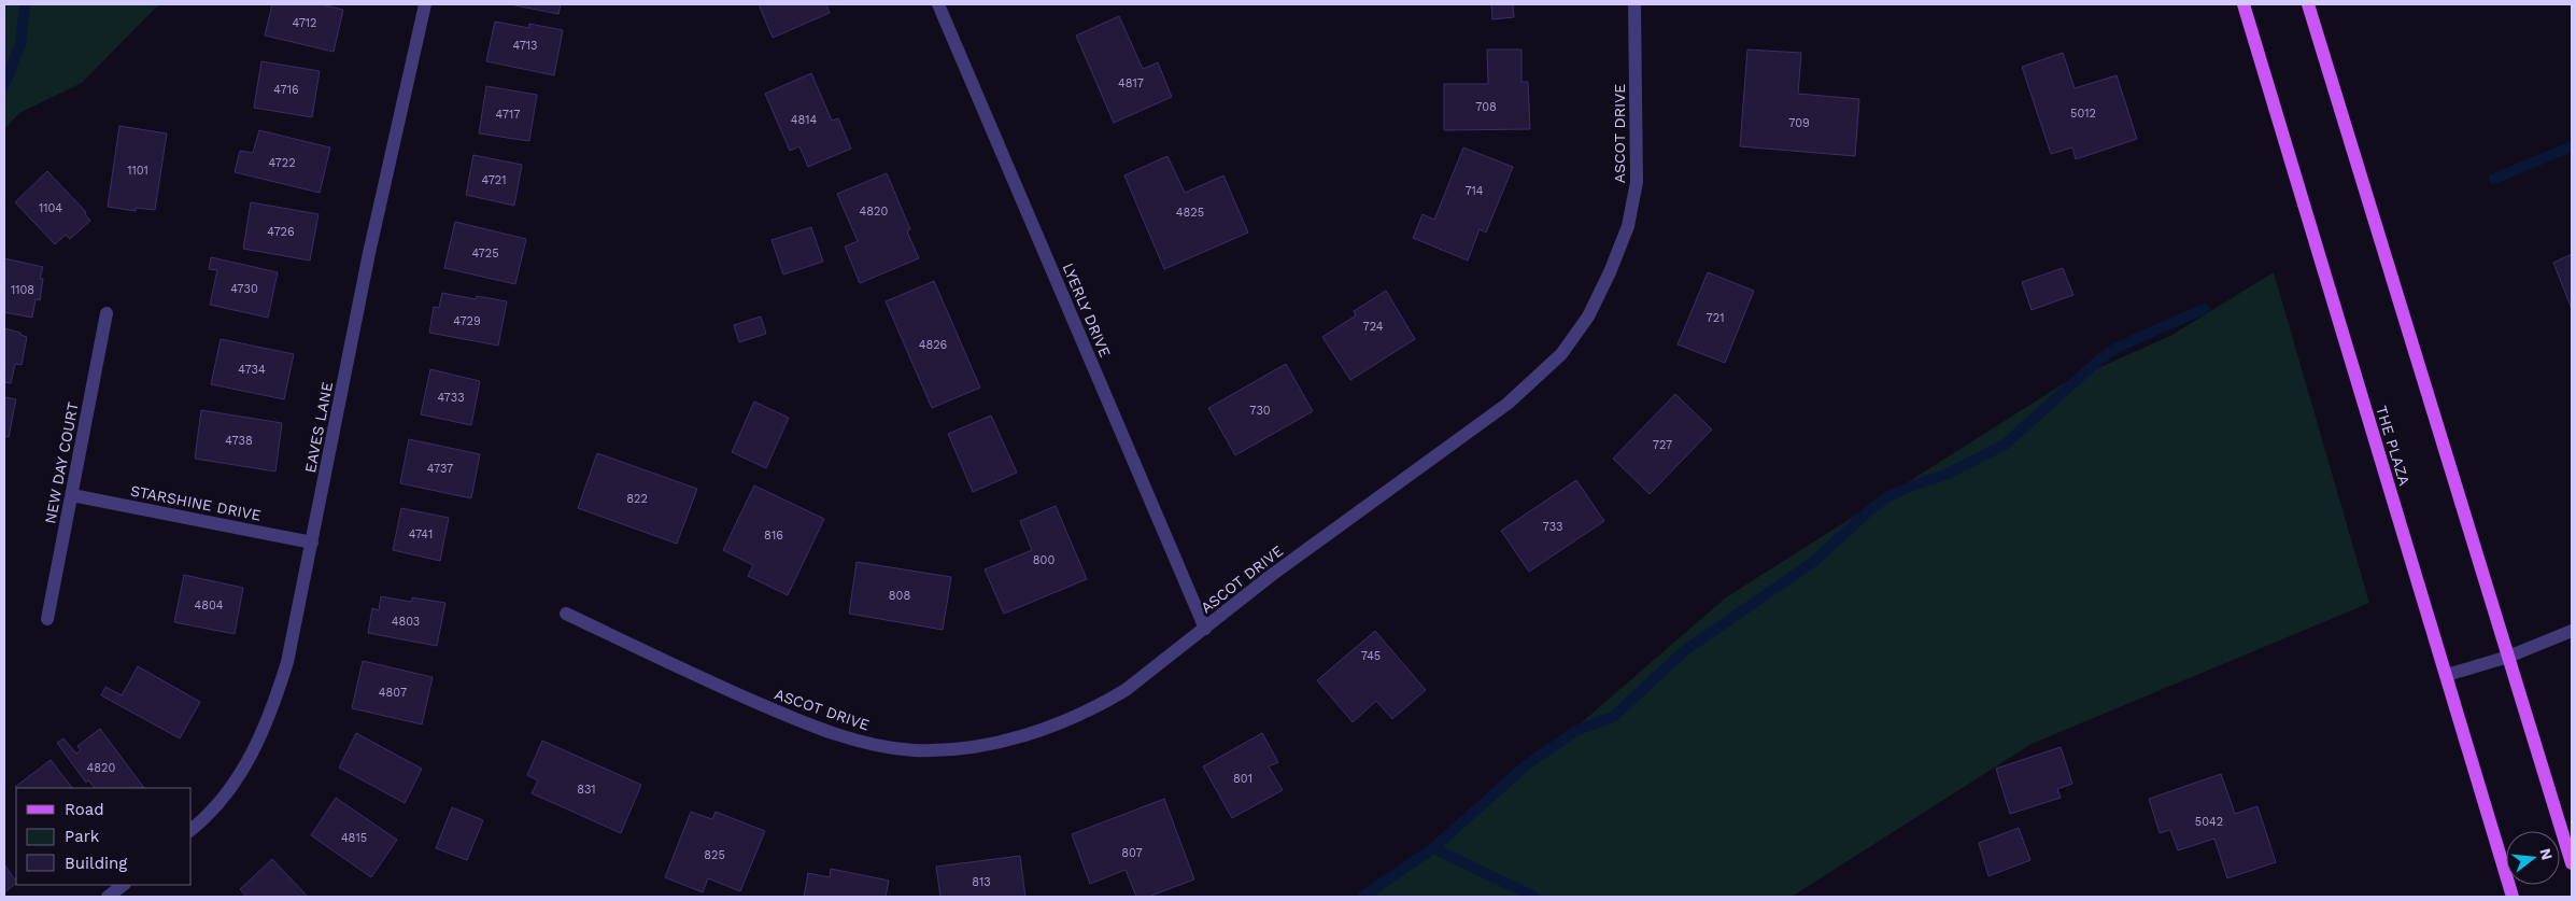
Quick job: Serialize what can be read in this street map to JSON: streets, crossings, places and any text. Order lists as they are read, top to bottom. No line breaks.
{"streets":{"main road":["THE PLAZA"],"street":["ASCOT DRIVE","LYERLY DRIVE","EAVES LANE","NEW DAY COURT","STARSHINE DRIVE"]},"crossings":[["ASCOT DRIVE","LYERLY DRIVE"],["EAVES LANE","STARSHINE DRIVE"],["NEW DAY COURT","STARSHINE DRIVE"]],"house_numbers":["4712","4713","4817","4716","708","5012","4717","4814","709","4722","1101","4721","714","1104","4820","4825","4726","4725","4730","1108","721","4729","724","4826","4734","4733","730","4738","727","4737","822","733","4741","816","800","808","4804","4803","745","4807","4820","801","831","5042","4815","807","825","813"],"legend":["Road","Park","Building"],"north":"right"}
